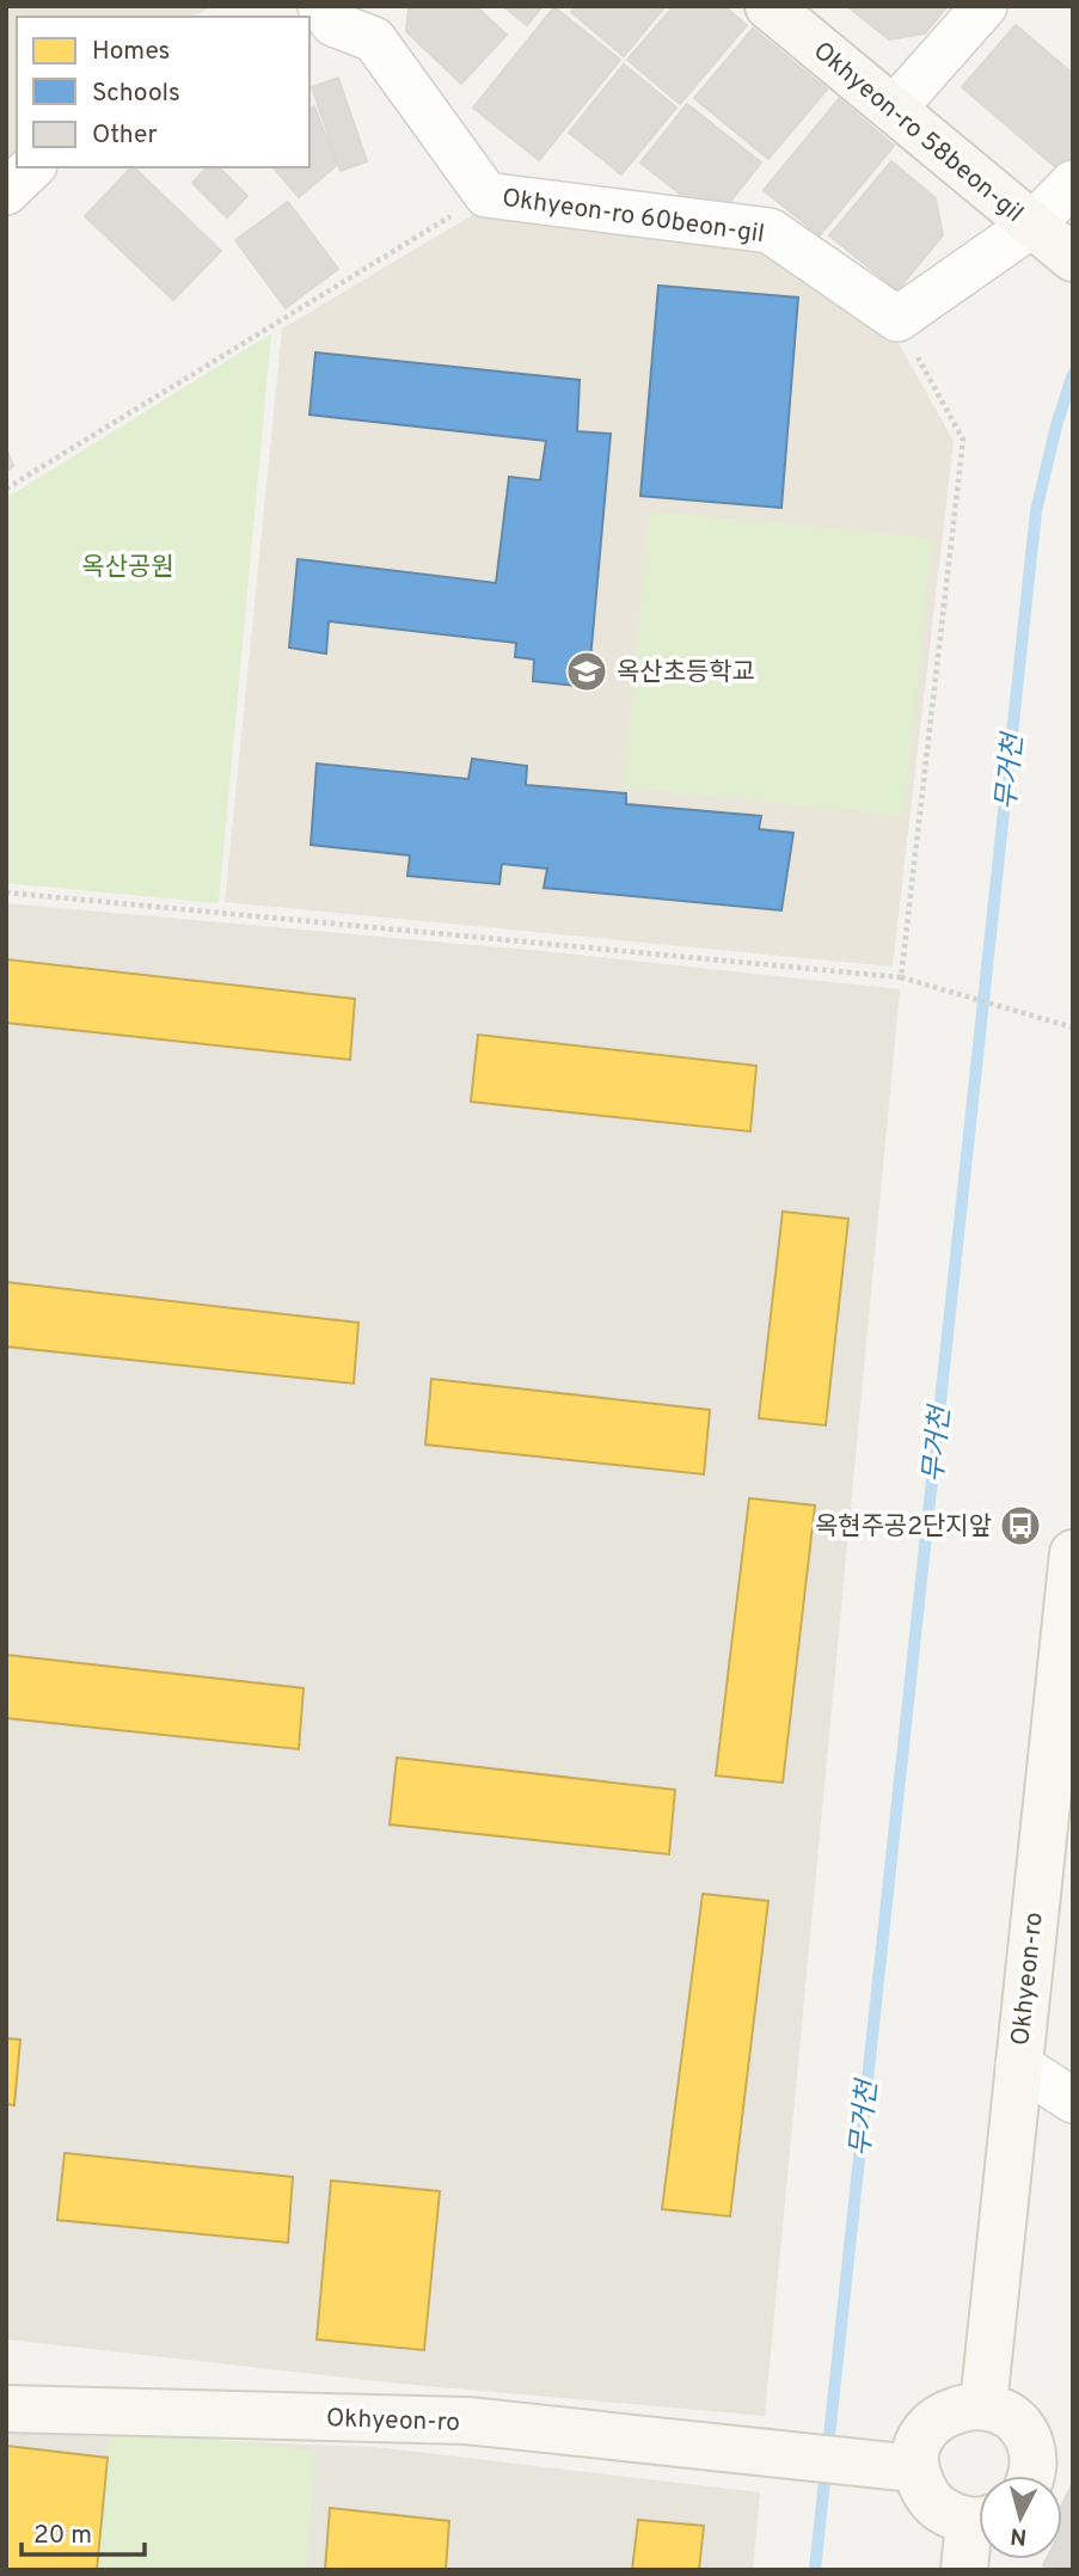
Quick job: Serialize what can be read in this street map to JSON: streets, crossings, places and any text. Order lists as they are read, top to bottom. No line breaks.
{"streets":{"main road":["Okhyeon-ro 58beon-gil","Okhyeon-ro"],"street":["Okhyeon-ro 60beon-gil"]},"water":["무거천"],"parks":["옥산공원"],"places":{"school or university":["옥산초등학교"],"bus stop":["옥현주공2단지앞"]},"legend":["Homes","Schools","Other"],"scale_bar":"20 m","north":"bottom"}
